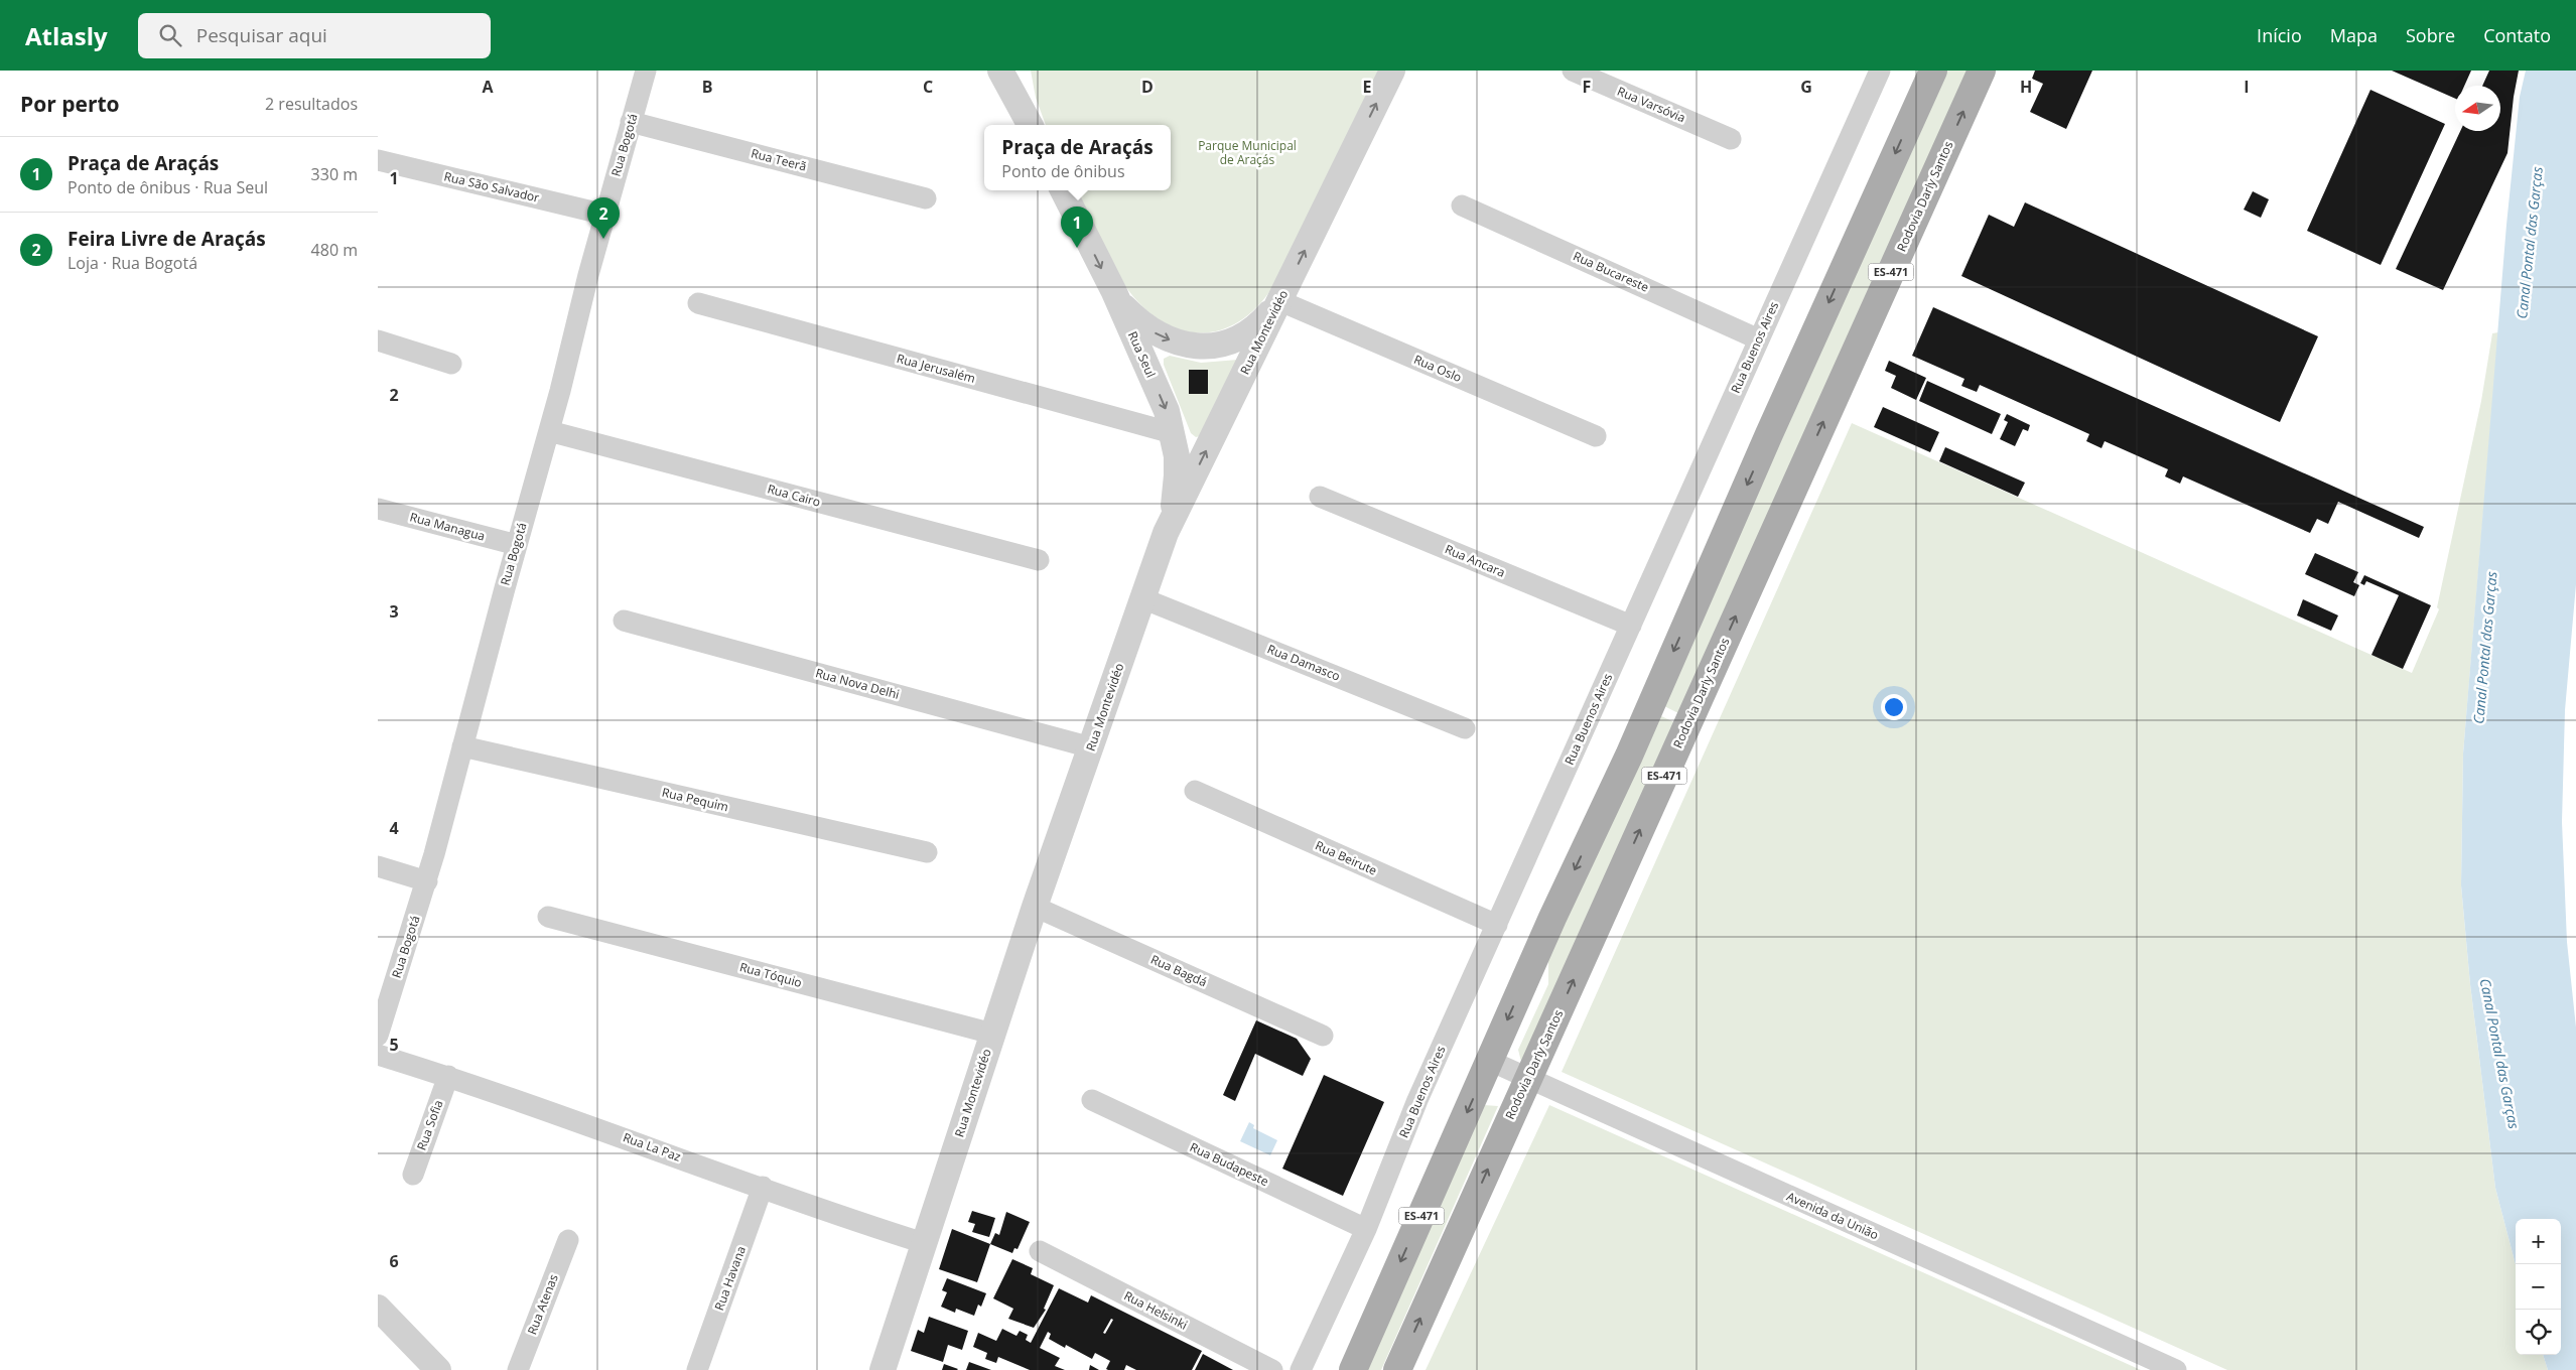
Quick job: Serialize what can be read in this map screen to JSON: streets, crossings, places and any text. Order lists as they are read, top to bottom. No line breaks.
{"streets":{"main road":["Rodovia Darly Santos","ES-471"],"street":["Rua Varsóvia","Rua Bogotá","Rua Teerã","Rua São Salvador","Rua Bucareste","Rua Montevidéo","Rua Buenos Aires","Rua Seul","Rua Jerusalém","Rua Oslo","Rua Cairo","Rua Managua","Rua Ancara","Rua Damasco","Rua Nova Delhi","Rua Pequim","Rua Beirute","Rua Bagdá","Rua Tóquio","Rua Sofia","Rua La Paz","Rua Budapeste","Avenida da União","Rua Havana","Rua Atenas","Rua Helsinki"]},"crossings":[["Rua Bogotá","Rua Teerã"],["Rua Bogotá","Rua São Salvador"],["Rua Bogotá","Rua Cairo"],["Rua Bogotá","Rua Managua"],["Rua Bogotá","Rua Pequim"],["Rodovia Darly Santos","Avenida da União"],["Rua Bucareste","Rua Buenos Aires"],["ES-471","Avenida da União"],["Rua Montevidéo","Rua Seul"],["Rua Montevidéo","Rua Oslo"],["Rua Montevidéo","Rua Damasco"],["Rua Montevidéo","Rua Nova Delhi"],["Rua Montevidéo","Rua Bagdá"],["Rua Montevidéo","Rua Tóquio"],["Rua Montevidéo","Rua La Paz"],["Rua Buenos Aires","Rua Ancara"],["Rua Buenos Aires","Rua Beirute"],["Rua Buenos Aires","Rua Budapeste"],["Rua Seul","Rua Jerusalém"],["Rua Sofia","Rua La Paz"],["Rua La Paz","Rua Havana"]],"one_way":["Rua Montevidéo","Rua Seul"],"water":["Canal Pontal das Garças"],"parks":["Parque Municipal de Araçás"],"north":"left","page":{"header":"Atlasly","search":"Pesquisar aqui","nav":["Início","Mapa","Sobre","Contato"],"heading":["Por perto","2 resultados"],"popup":["Praça de Araçás","Ponto de ônibus"],"list":[{"mark":"1","name":"Praça de Araçás","note":"Ponto de ônibus · Rua Seul","value":"330 m"},{"mark":"2","name":"Feira Livre de Araçás","note":"Loja · Rua Bogotá","value":"480 m"}],"pins":["2","1"],"map_buttons":["+","−"]},"grid":{"columns":["A","B","C","D","E","F","G","H","I"],"rows":["1","2","3","4","5","6"]}}
